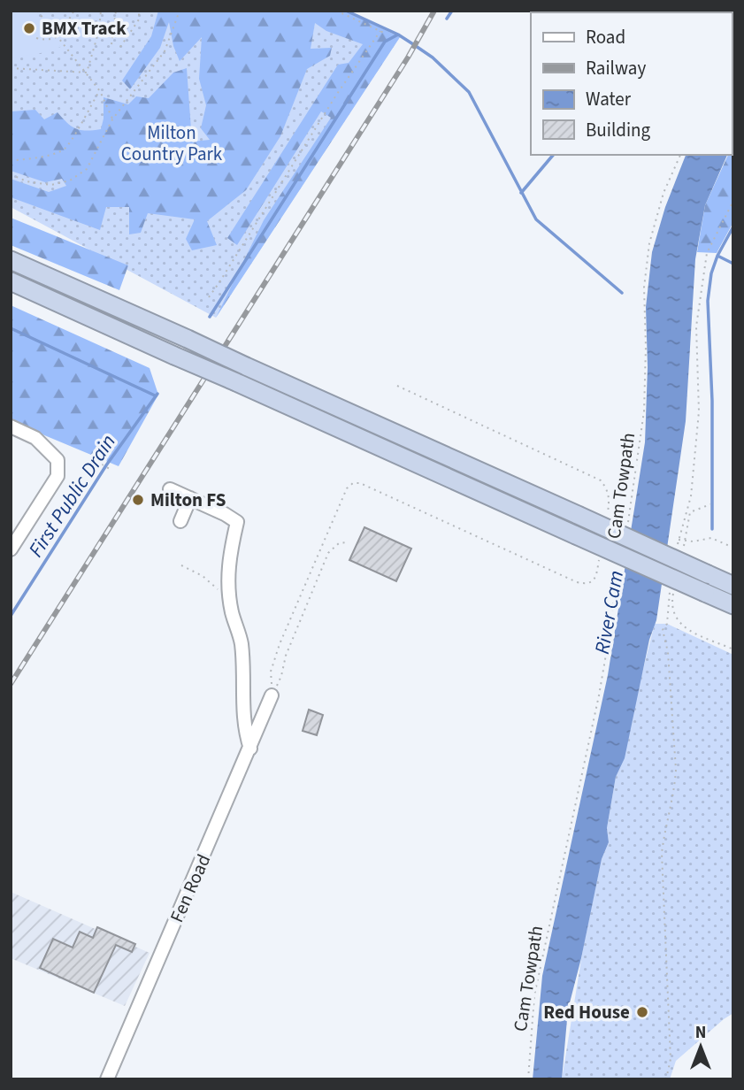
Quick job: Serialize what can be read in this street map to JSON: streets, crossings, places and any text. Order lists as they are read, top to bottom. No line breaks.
{"streets":{"street":["Fen Road"],"path":["Cam Towpath"]},"water":["First Public Drain","River Cam"],"parks":["Milton Country Park"],"places":["BMX Track","Milton FS","Red House"],"legend":["Road","Railway","Water","Building"],"north":"top"}
